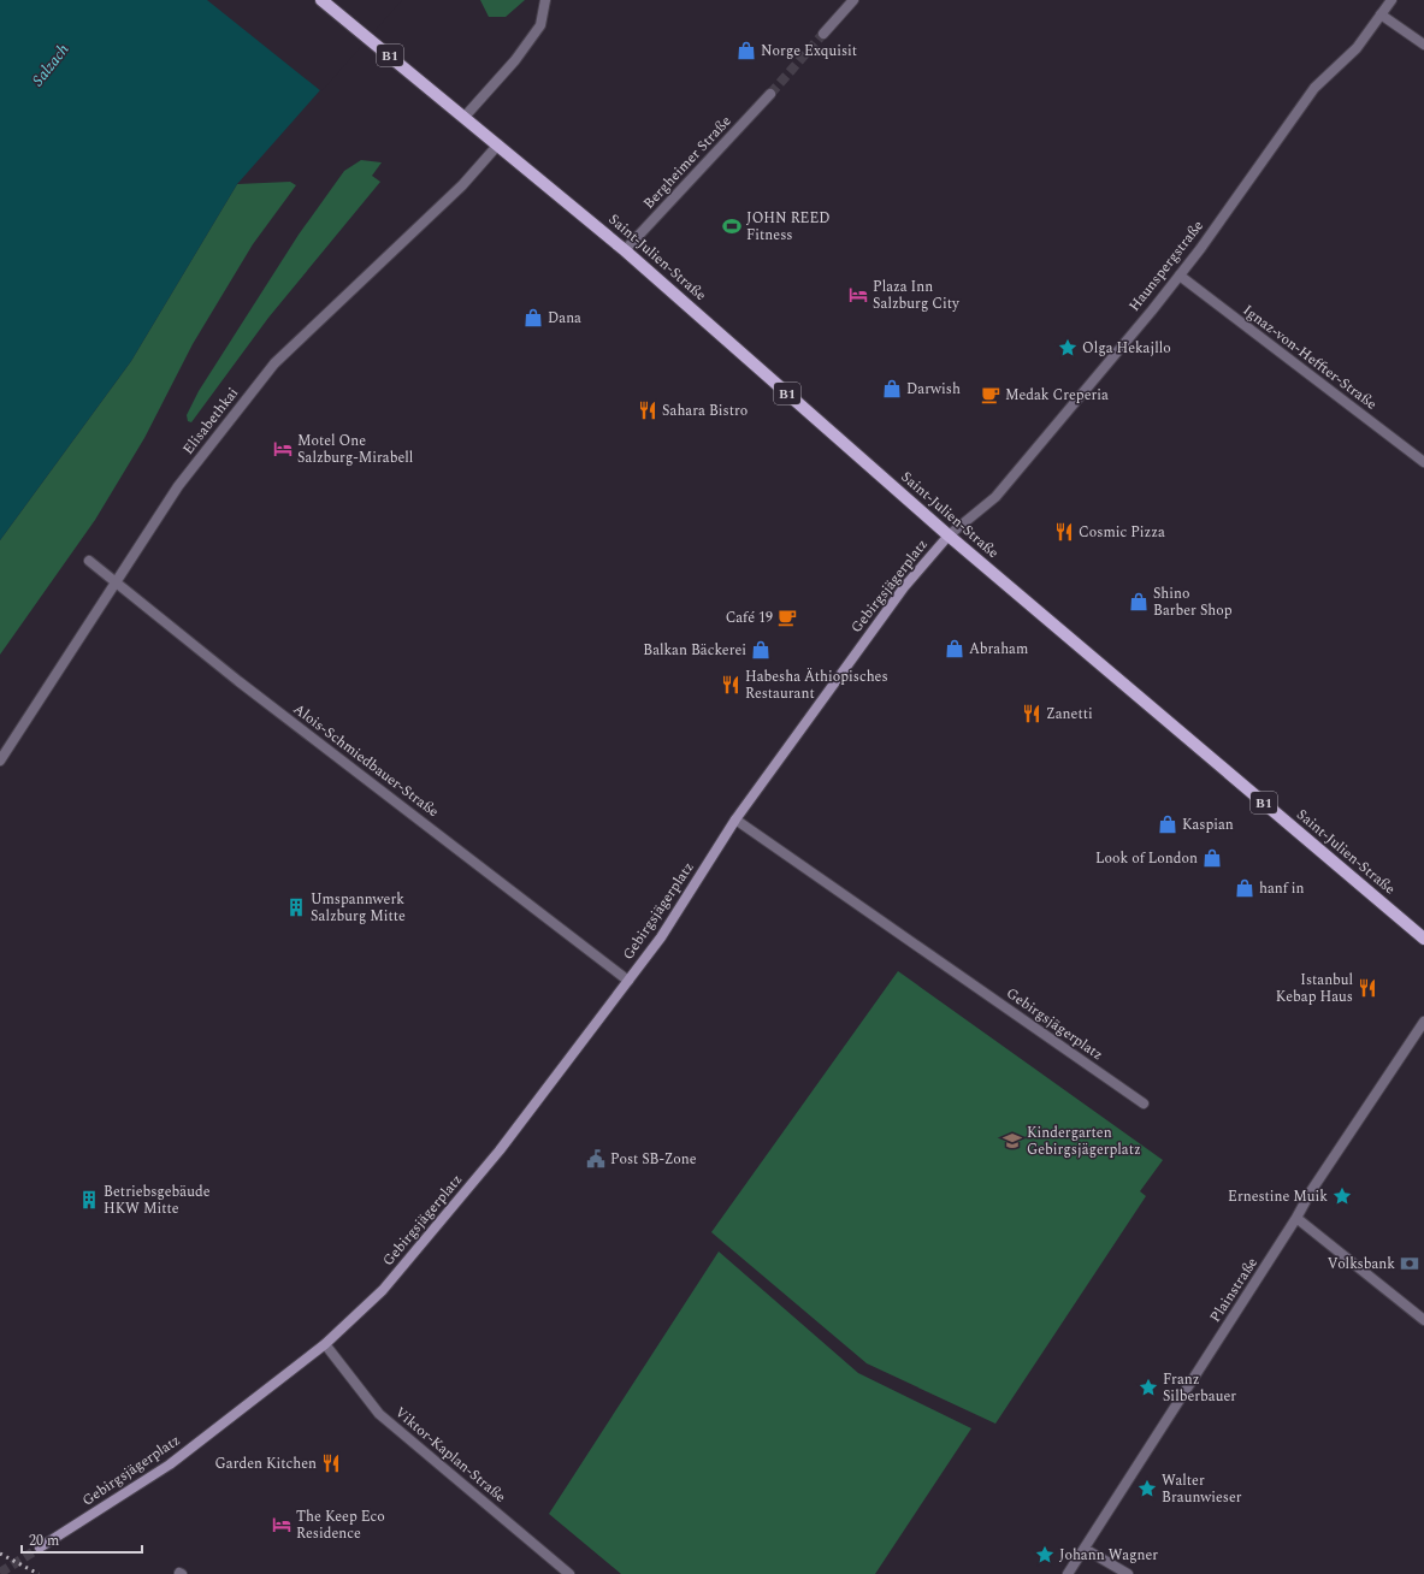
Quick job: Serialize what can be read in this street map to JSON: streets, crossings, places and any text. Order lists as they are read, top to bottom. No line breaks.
{"streets":{"main road":["B1","Saint-Julien-Straße","Gebirgsjägerplatz"],"street":["Bergheimer Straße","Haunspergstraße","Ignaz-von-Heffter-Straße","Elisabethkai","Alois-Schmiedbauer-Straße","Plainstraße","Viktor-Kaplan-Straße"]},"crossings":[["B1","Saint-Julien-Straße"],["Bergheimer Straße","Saint-Julien-Straße"],["Saint-Julien-Straße","Haunspergstraße"],["Saint-Julien-Straße","Elisabethkai"],["Saint-Julien-Straße","Gebirgsjägerplatz"],["Haunspergstraße","Ignaz-von-Heffter-Straße"],["Haunspergstraße","Gebirgsjägerplatz"],["Elisabethkai","Alois-Schmiedbauer-Straße"],["Gebirgsjägerplatz","Alois-Schmiedbauer-Straße"],["Gebirgsjägerplatz","Viktor-Kaplan-Straße"]],"water":["Salzach"],"places":{"shop":["Norge Exquisit","Dana","Darwish","Shino Barber Shop","Abraham","Balkan Bäckerei","Kaspian","Look of London","hanf in"],"sports":["JOHN REED Fitness"],"hotel":["Plaza Inn Salzburg City","Motel One Salzburg-Mirabell","The Keep Eco Residence"],"place":["Olga Hekajllo","Ernestine Muik","Franz Silberbauer","Walter Braunwieser","Johann Wagner"],"cafe":["Medak Creperia","Café 19"],"restaurant":["Sahara Bistro","Cosmic Pizza","Habesha Äthiopisches Restaurant","Zanetti","Istanbul Kebap Haus","Garden Kitchen"],"building":["Umspannwerk Salzburg Mitte","Betriebsgebäude HKW Mitte"],"school or university":["Kindergarten Gebirgsjägerplatz"],"public building":["Post SB-Zone"],"bank":["Volksbank"]},"scale_bar":"20 m"}
